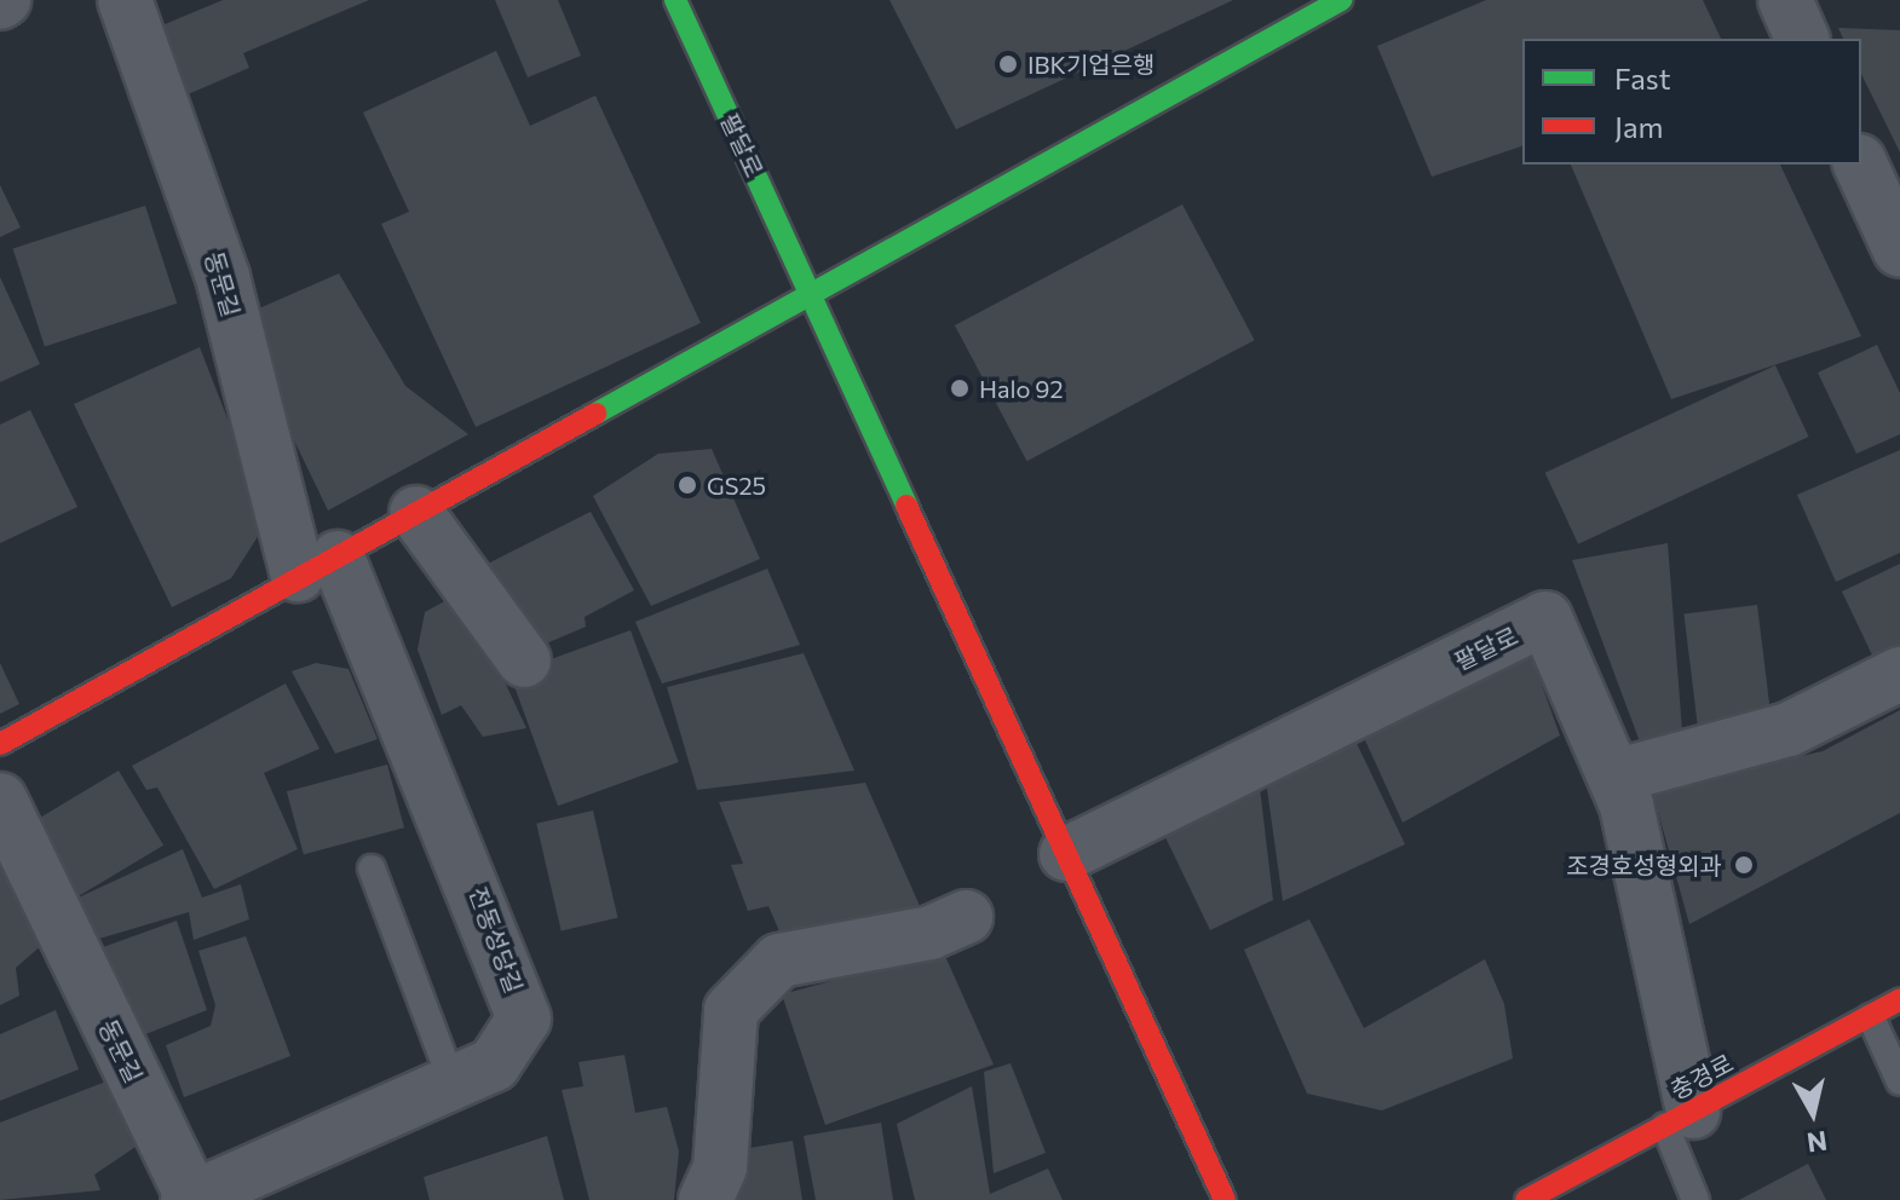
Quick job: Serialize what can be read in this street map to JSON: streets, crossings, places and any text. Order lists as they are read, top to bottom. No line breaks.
{"streets":{"street":["팔달로","동문길","전동성당길","충경로"]},"crossings":[["팔달로","충경로"],["동문길","전동성당길"]],"places":["IBK기업은행","Halo 92","GS25","조경호성형외과"],"legend":["Fast","Jam"],"north":"bottom"}
